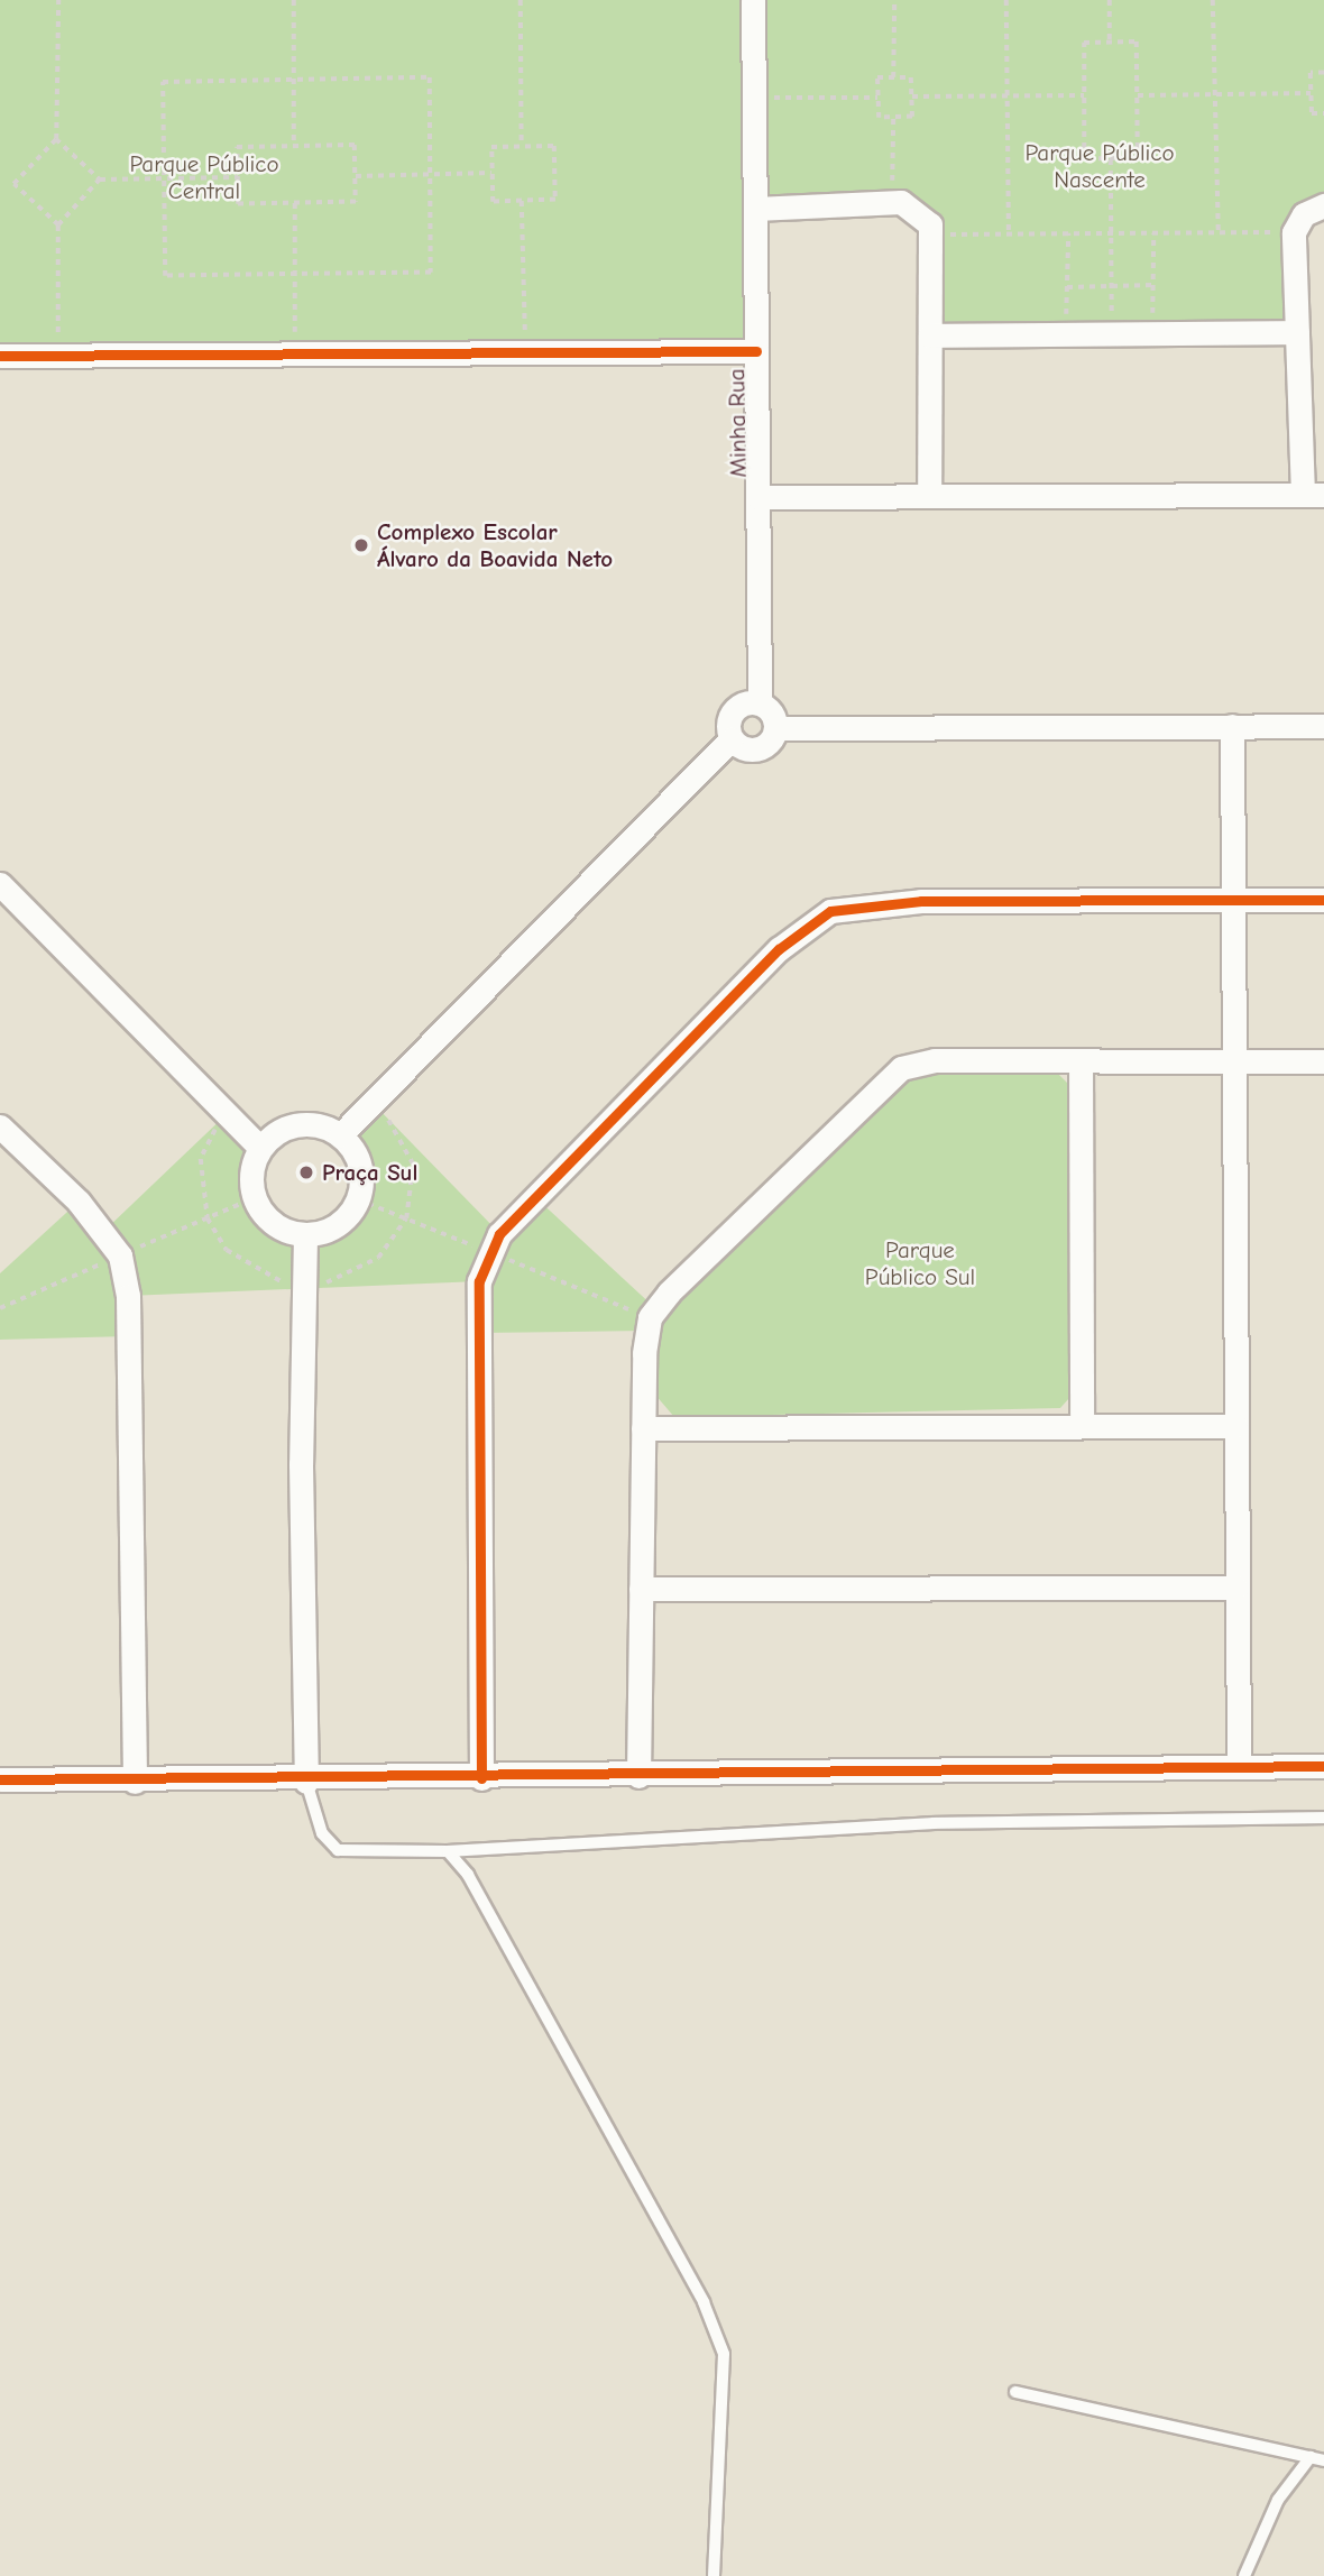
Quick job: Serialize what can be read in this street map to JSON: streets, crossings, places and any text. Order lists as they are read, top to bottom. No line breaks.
{"streets":{"street":["Minha Rua"]},"parks":["Parque Público Nascente","Parque Público Central","Parque Público Sul"],"places":["Complexo Escolar Álvaro da Boavida Neto","Praça Sul"]}
